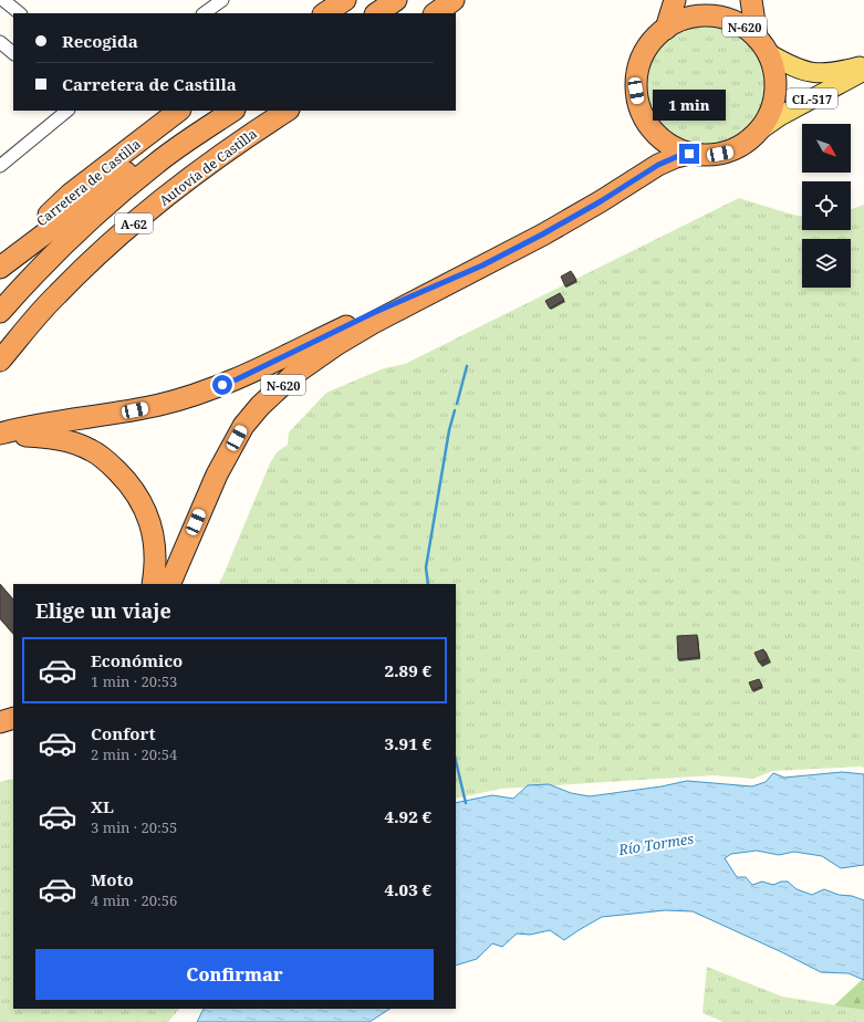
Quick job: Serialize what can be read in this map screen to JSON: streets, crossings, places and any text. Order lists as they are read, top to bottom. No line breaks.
{"streets":{"highway":["N-620","Autovía de Castilla","Carretera de Castilla","A-62"],"main road":["CL-517"]},"crossings":[["N-620","CL-517"]],"water":["Río Tormes"],"north":"bottom right","page":{"banner":["Recogida","Carretera de Castilla"],"bubble":"1 min","heading":"Elige un viaje","list":[{"name":"Económico","note":"1 min · 20:53","value":"2.89 €"},{"name":"Confort","note":"2 min · 20:54","value":"3.91 €"},{"name":"XL","note":"3 min · 20:55","value":"4.92 €"},{"name":"Moto","note":"4 min · 20:56","value":"4.03 €"}],"buttons":"Confirmar"}}
